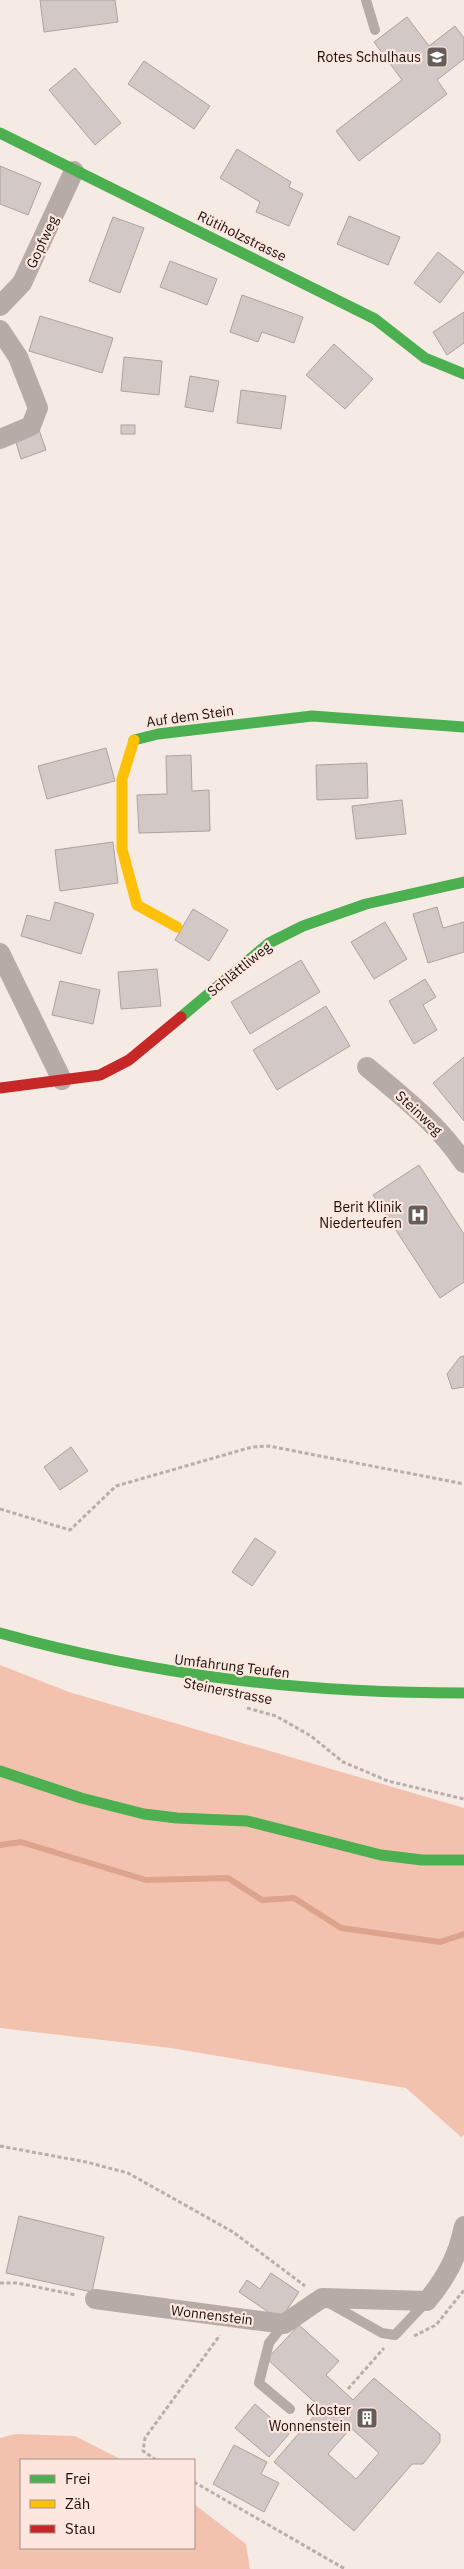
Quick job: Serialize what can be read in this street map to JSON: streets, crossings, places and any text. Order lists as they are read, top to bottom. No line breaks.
{"streets":{"street":["Rütiholzstrasse","Gopfweg","Auf dem Stein","Schlättliweg","Steinweg","Umfahrung Teufen","Wonnenstein"],"path":["Steinerstrasse"]},"crossings":[["Rütiholzstrasse","Gopfweg"]],"places":{"school or university":["Rotes Schulhaus"],"hospital":["Berit Klinik Niederteufen"],"building":["Kloster Wonnenstein"]},"legend":["Frei","Zäh","Stau"]}
